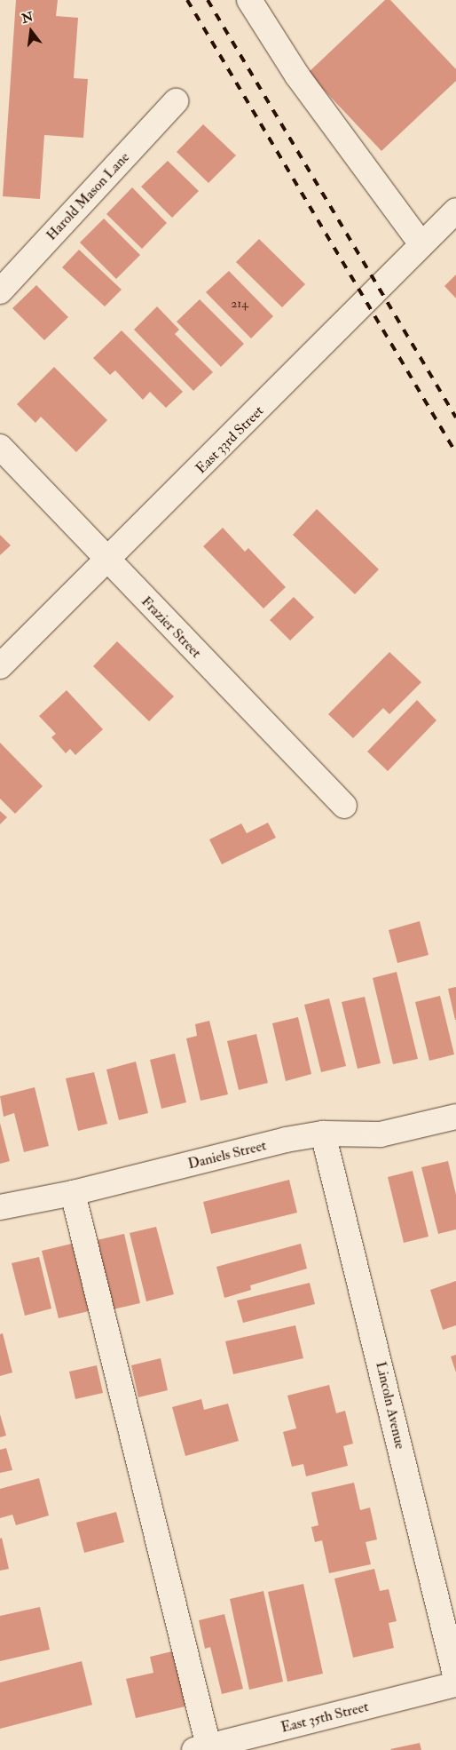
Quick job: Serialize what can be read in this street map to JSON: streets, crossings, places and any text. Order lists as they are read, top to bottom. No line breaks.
{"streets":{"street":["Harold Mason Lane","East 33rd Street","Frazier Street","Daniels Street","Lincoln Avenue","East 35th Street"]},"crossings":[["East 33rd Street","Frazier Street"],["Daniels Street","Lincoln Avenue"]],"house_numbers":["214"],"north":"top"}
